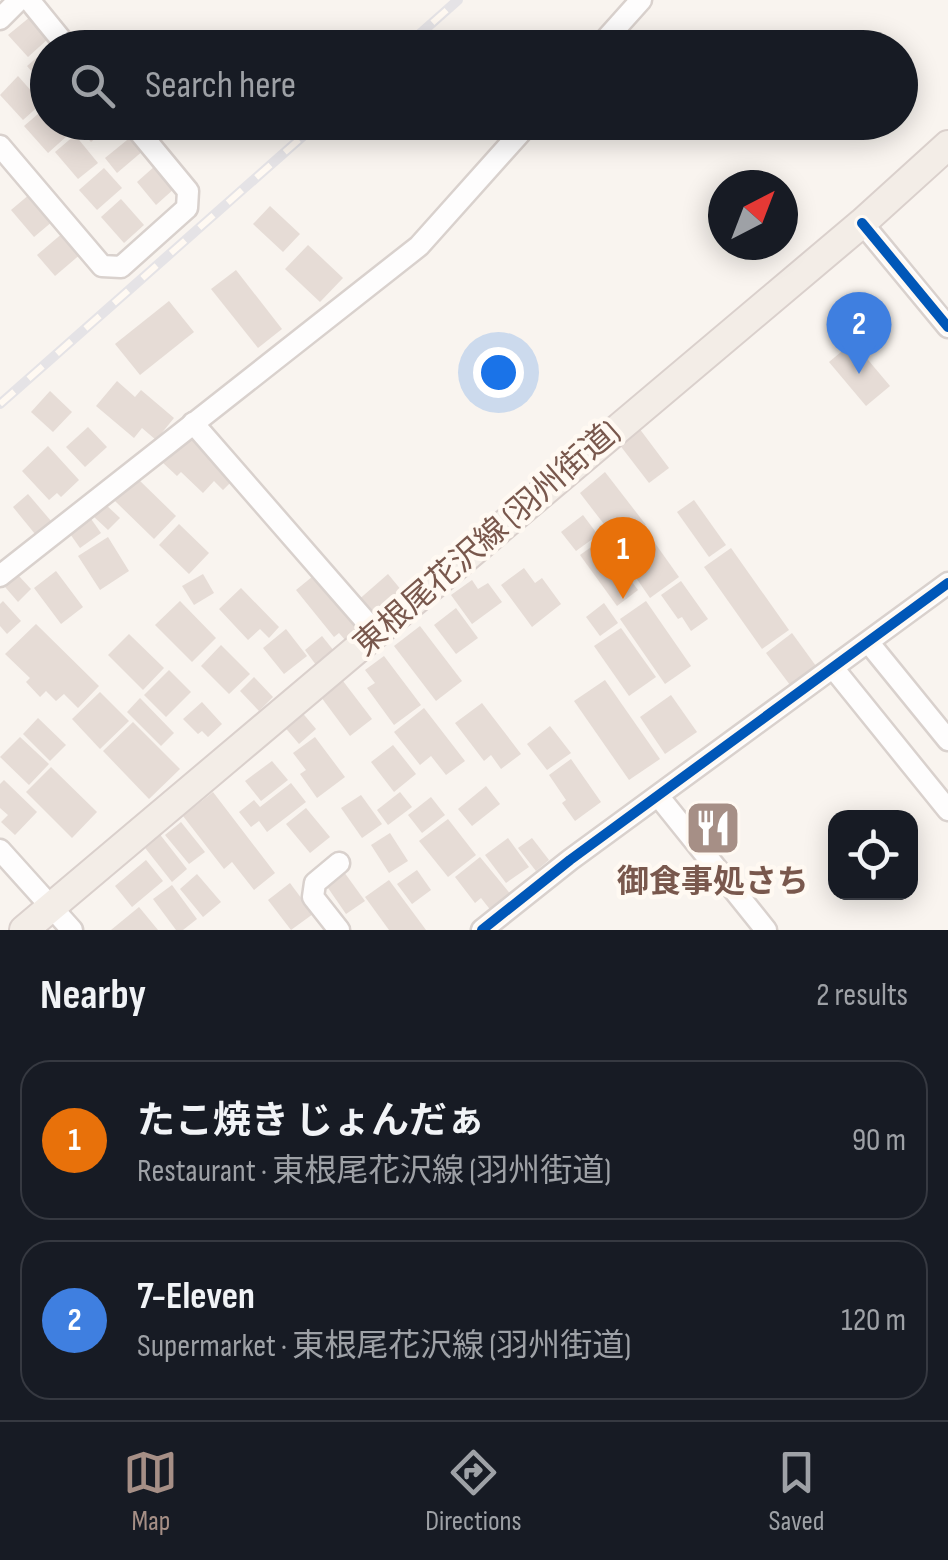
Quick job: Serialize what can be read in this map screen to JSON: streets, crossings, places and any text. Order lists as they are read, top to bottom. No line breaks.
{"streets":{"main road":["東根尾花沢線 (羽州街道)"]},"places":{"restaurant":["御食事処さち"]},"north":"top right","page":{"search":"Search here","pins":["2","1"],"heading":["Nearby","2 results"],"list":[{"mark":"1","name":"たこ焼き じょんだぁ","note":"Restaurant · 東根尾花沢線 (羽州街道)","value":"90 m"},{"mark":"2","name":"7-Eleven","note":"Supermarket · 東根尾花沢線 (羽州街道)","value":"120 m"}],"nav":["Map","Directions","Saved"]}}
